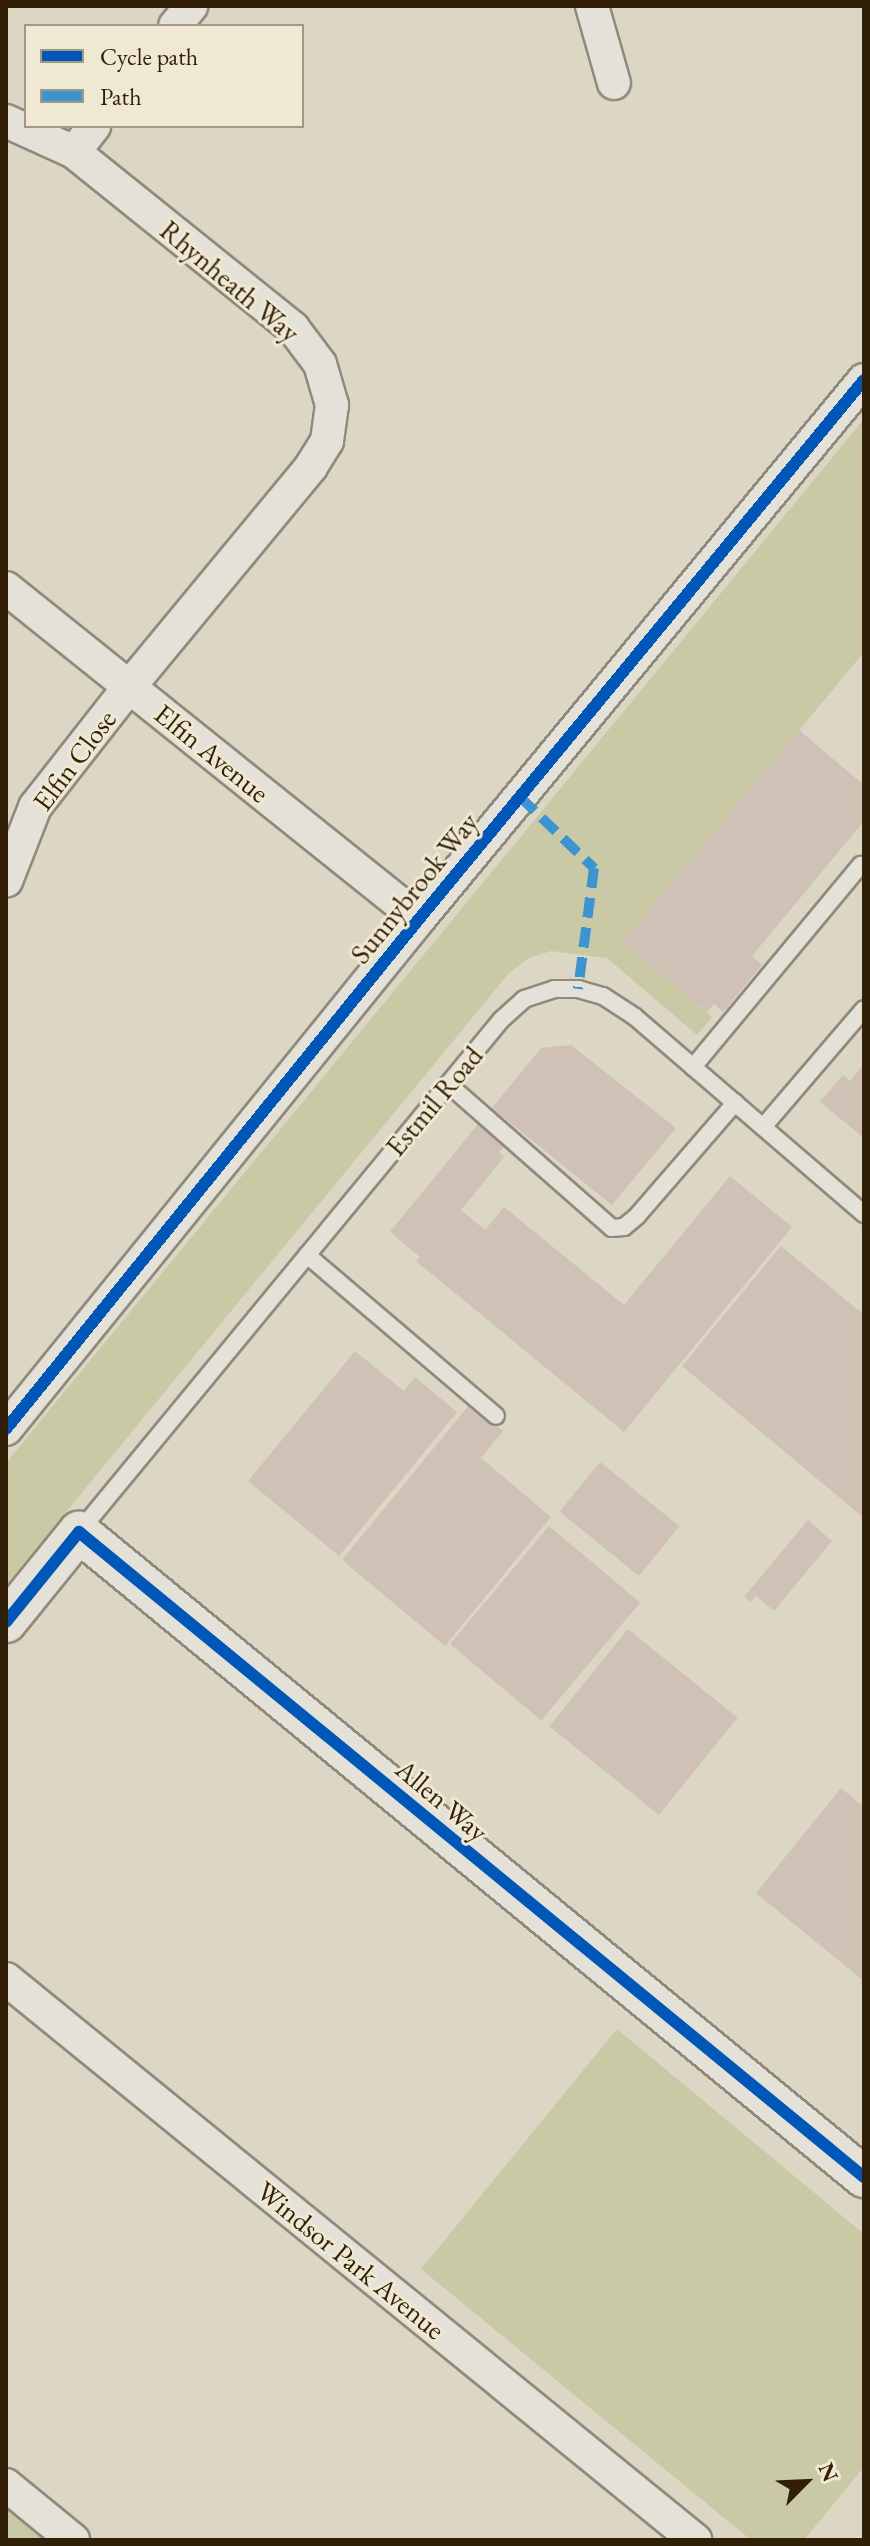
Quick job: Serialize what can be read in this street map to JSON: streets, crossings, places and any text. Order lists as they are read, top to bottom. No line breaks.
{"streets":{"street":["Rhynheath Way","Elfin Avenue","Elfin Close","Sunnybrook Way","Allen Way","Windsor Park Avenue"],"lane":["Estmil Road"]},"crossings":[["Rhynheath Way","Elfin Avenue"],["Rhynheath Way","Elfin Close"],["Elfin Avenue","Elfin Close"],["Elfin Avenue","Sunnybrook Way"],["Estmil Road","Allen Way"]],"legend":["Cycle path","Path"],"north":"top right"}
